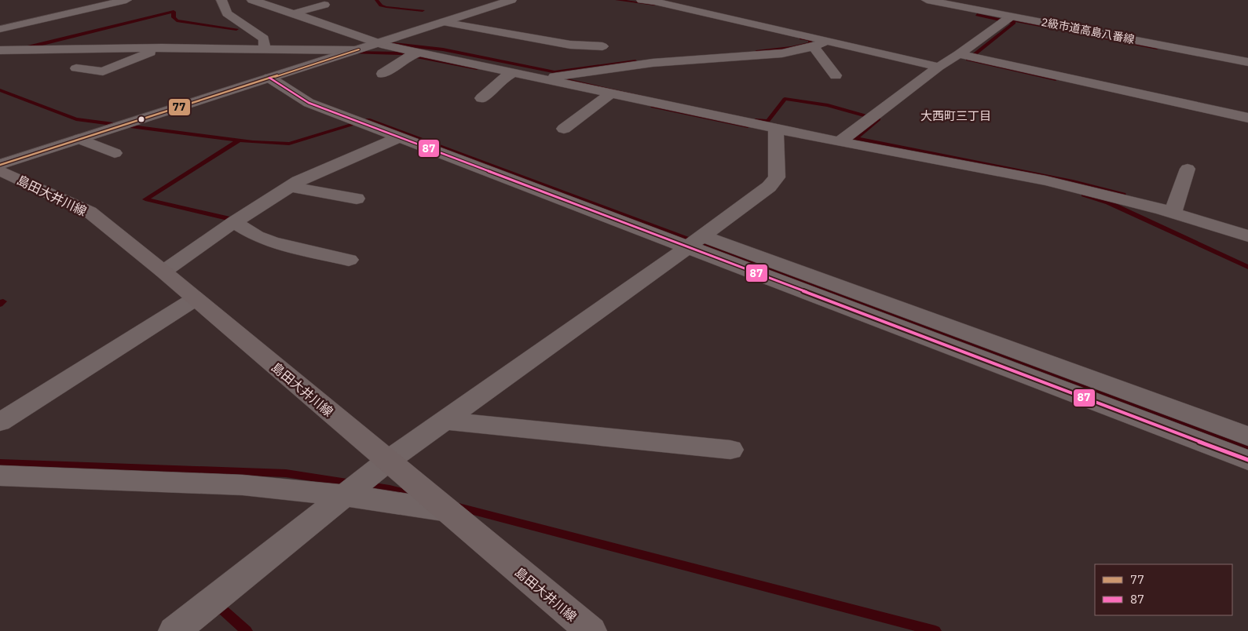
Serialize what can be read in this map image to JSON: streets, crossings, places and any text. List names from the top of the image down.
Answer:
{
  "streets": {
    "main road": ["島田大井川線"],
    "street": ["2級市道高島八番線"]
  },
  "districts": ["大西町三丁目"],
  "lines": ["transit line 77", "transit line 87"],
  "legend": ["77", "87"]
}
